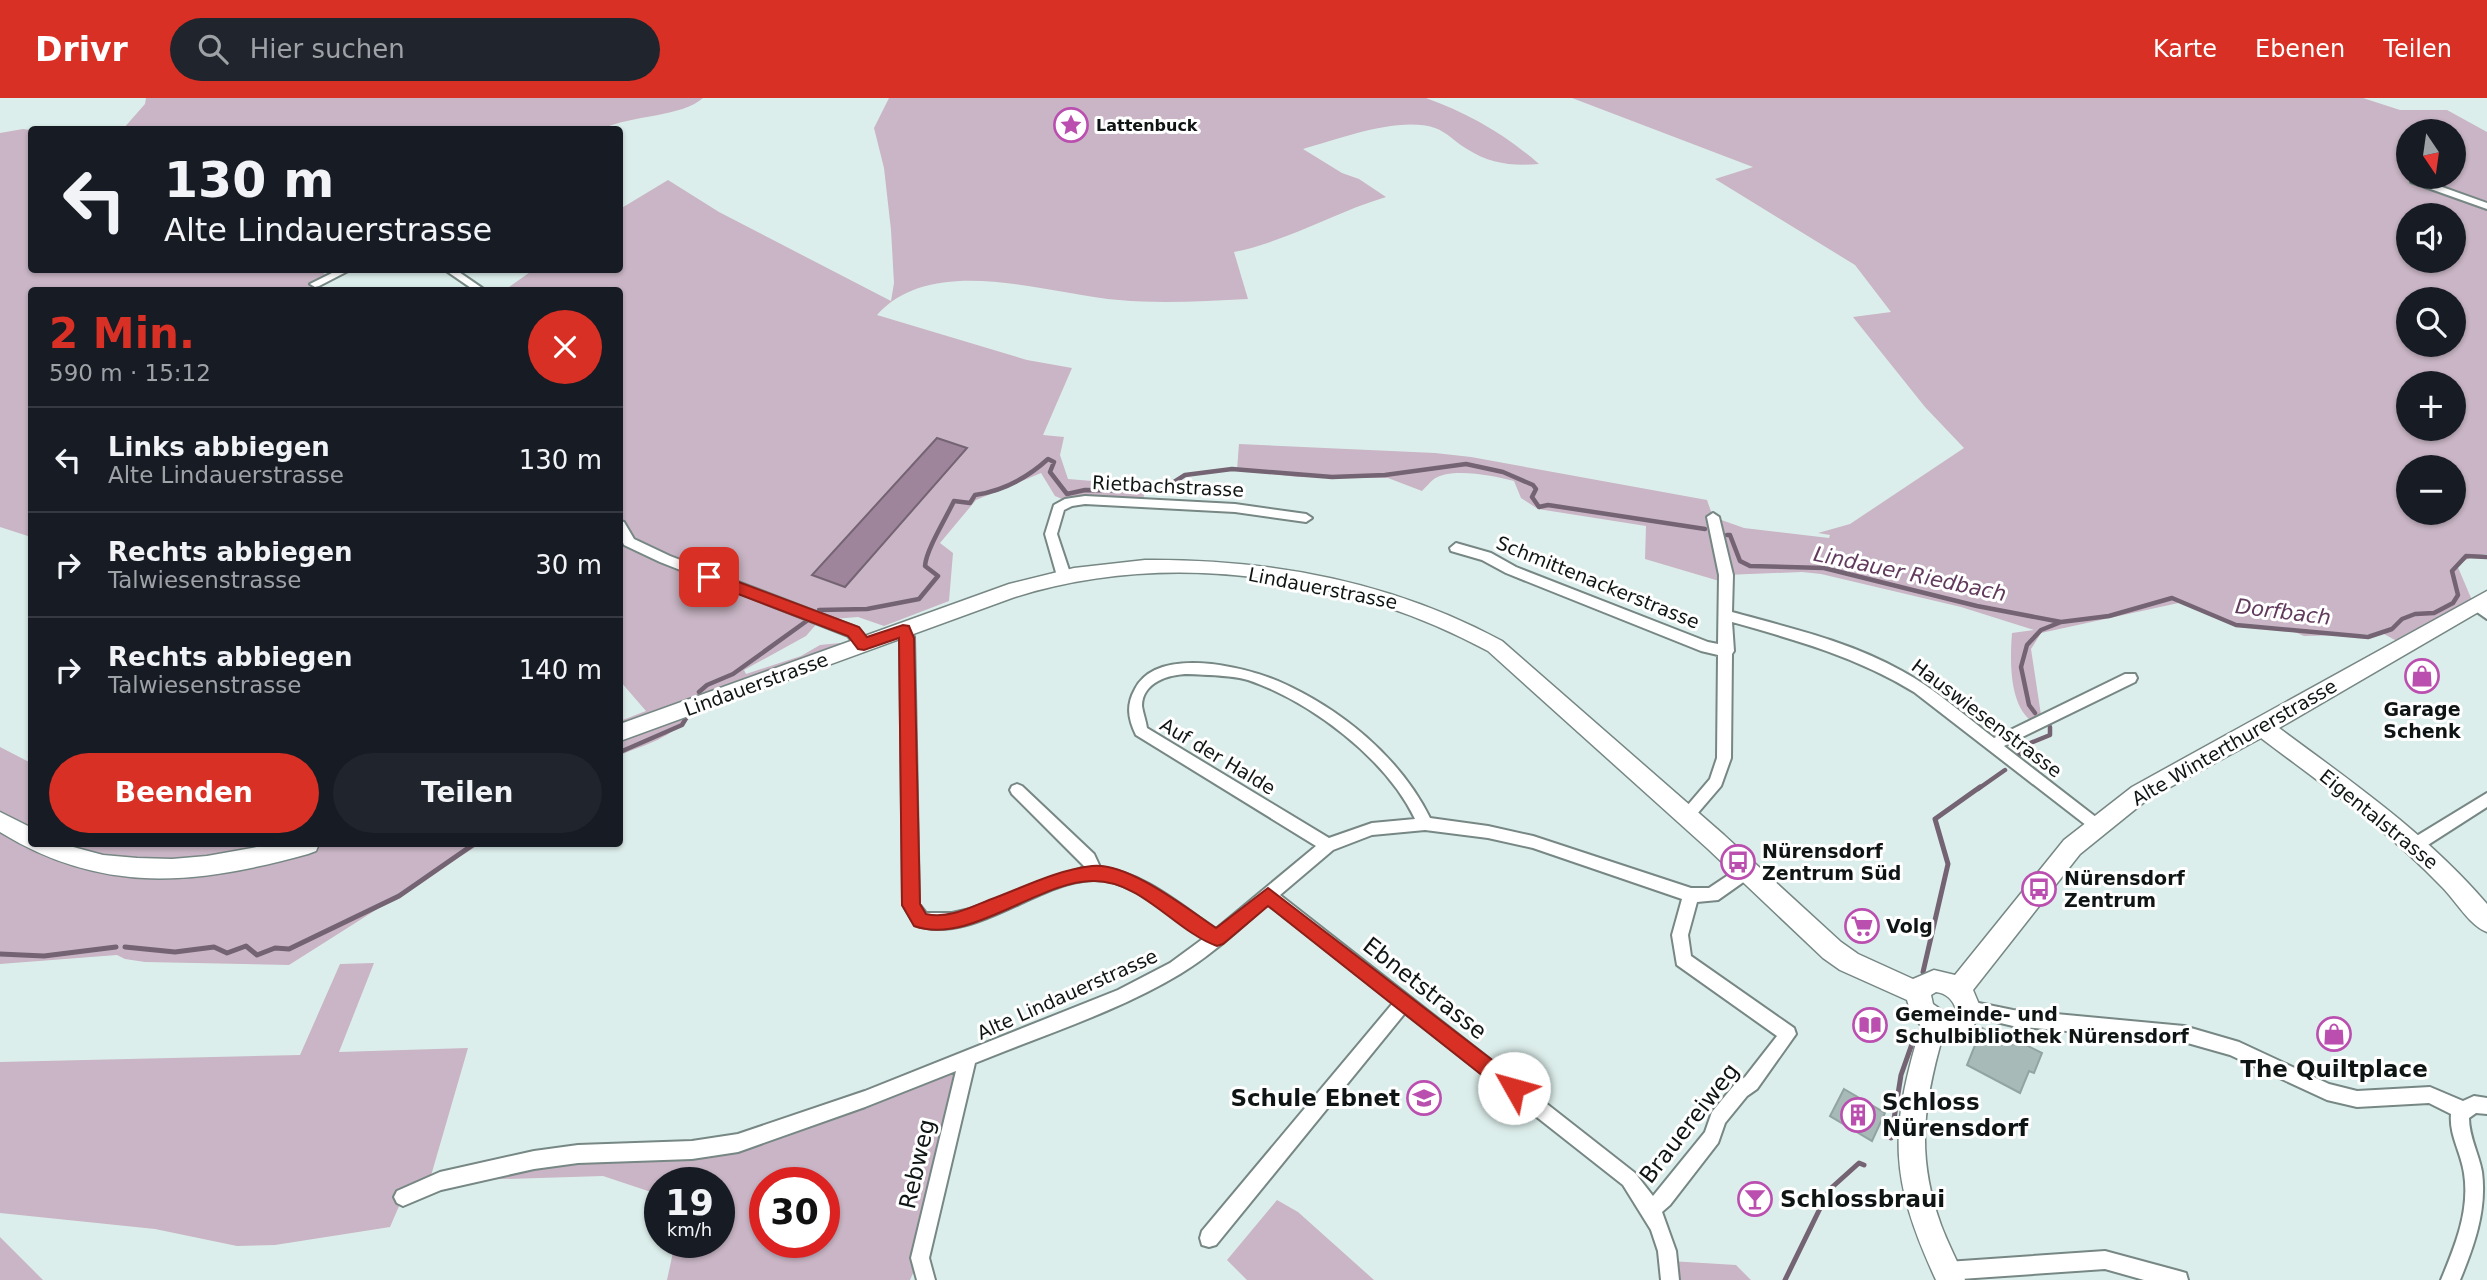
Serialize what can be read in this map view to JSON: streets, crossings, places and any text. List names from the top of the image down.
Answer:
{
  "streets": {
    "street": [
      "Rietbachstrasse",
      "Schmittenackerstrasse",
      "Lindauerstrasse",
      "Hauswiesenstrasse",
      "Alte Winterthurerstrasse",
      "Auf der Halde",
      "Eigentalstrasse",
      "Ebnetstrasse",
      "Alte Lindauerstrasse",
      "Brauereiweg",
      "Rebweg"
    ]
  },
  "crossings": [
    ["Rietbachstrasse", "Lindauerstrasse"],
    ["Lindauerstrasse", "Alte Winterthurerstrasse"],
    ["Hauswiesenstrasse", "Alte Winterthurerstrasse"],
    ["Alte Winterthurerstrasse", "Eigentalstrasse"],
    ["Auf der Halde", "Alte Lindauerstrasse"],
    ["Ebnetstrasse", "Alte Lindauerstrasse"],
    ["Ebnetstrasse", "Brauereiweg"],
    ["Alte Lindauerstrasse", "Brauereiweg"],
    ["Alte Lindauerstrasse", "Rebweg"]
  ],
  "water": ["Lindauer Riedbach", "Dorfbach"],
  "places": {
    "place": ["Lattenbuck"],
    "shop": ["Garage Schenk", "The Quiltplace"],
    "bus stop": ["Nürensdorf Zentrum Süd", "Nürensdorf Zentrum"],
    "supermarket": ["Volg"],
    "library": ["Gemeinde- und Schulbibliothek Nürensdorf"],
    "school or university": ["Schule Ebnet"],
    "building": ["Schloss Nürensdorf"],
    "bar": ["Schlossbraui"]
  },
  "north": "bottom",
  "page": {
    "header": "Drivr",
    "search": "Hier suchen",
    "nav": ["Karte", "Ebenen", "Teilen"],
    "map_buttons": ["+", "−"],
    "turn": ["130 m", "Alte Lindauerstrasse"],
    "heading": ["2 Min.", "590 m · 15:12"],
    "list": [
      {
        "name": "Links abbiegen",
        "note": "Alte Lindauerstrasse",
        "value": "130 m"
      },
      {
        "name": "Rechts abbiegen",
        "note": "Talwiesenstrasse",
        "value": "30 m"
      },
      {
        "name": "Rechts abbiegen",
        "note": "Talwiesenstrasse",
        "value": "140 m"
      }
    ],
    "buttons": ["Beenden", "Teilen"],
    "speed": "19 km/h",
    "limit": "30"
  }
}
